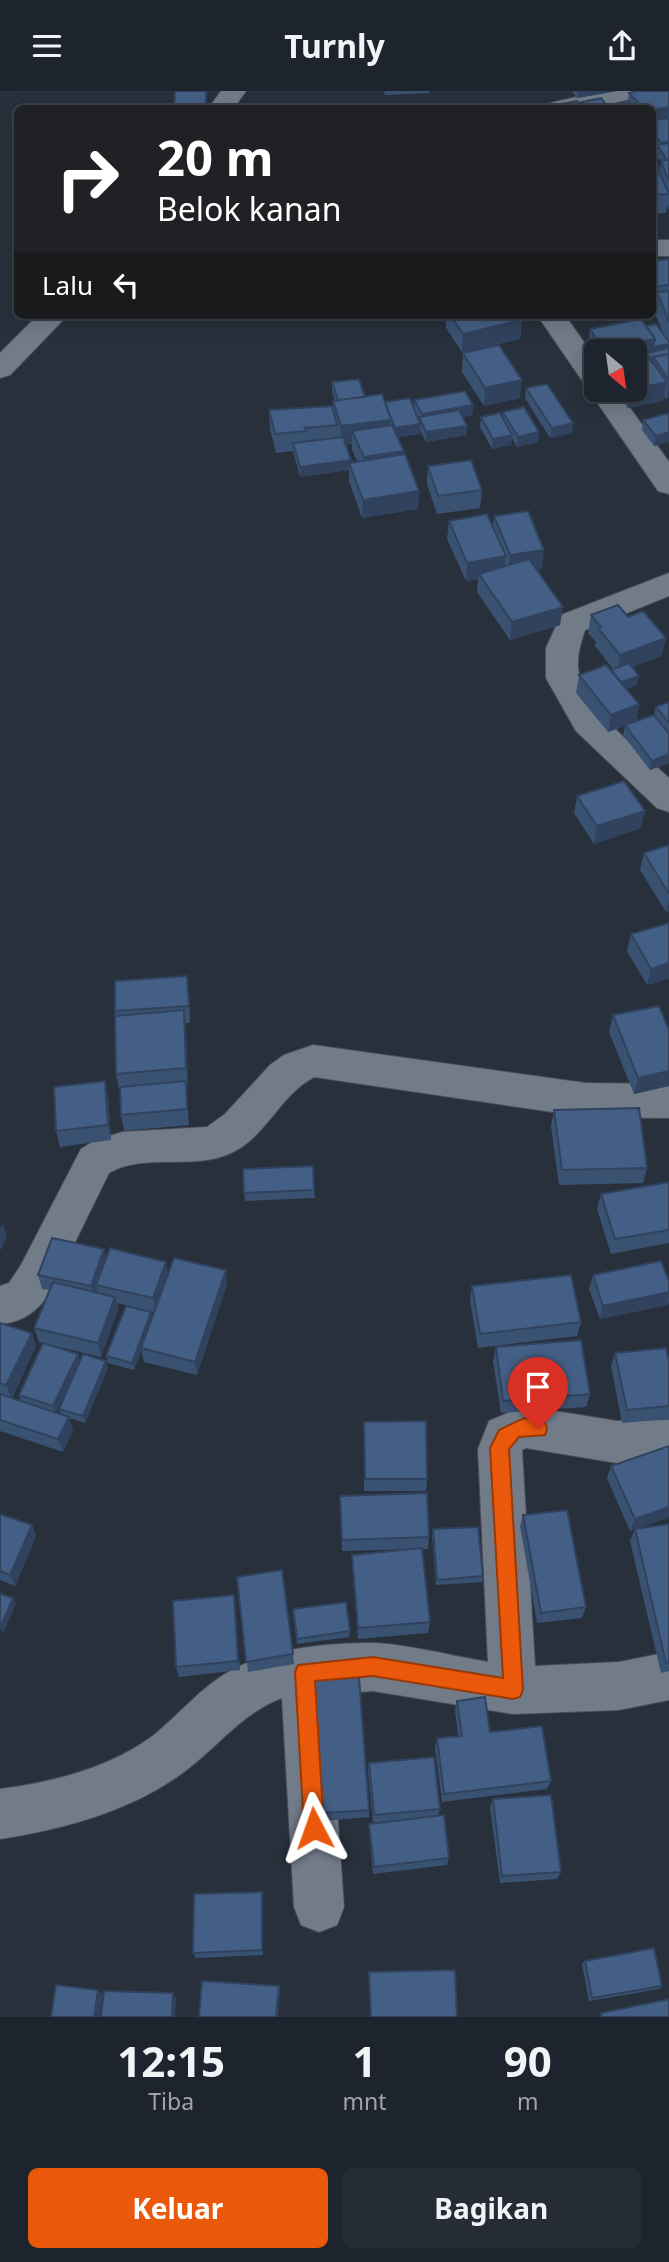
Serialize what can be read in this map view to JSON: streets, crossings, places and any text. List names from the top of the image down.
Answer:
{
  "north": "bottom right",
  "page": {
    "header": "Turnly",
    "turn": ["20 m", "Belok kanan"],
    "then": "Lalu",
    "eta": [
      "12:15",
      "Tiba",
      "1",
      "mnt",
      "90",
      "m"
    ],
    "buttons": ["Keluar", "Bagikan"]
  }
}
